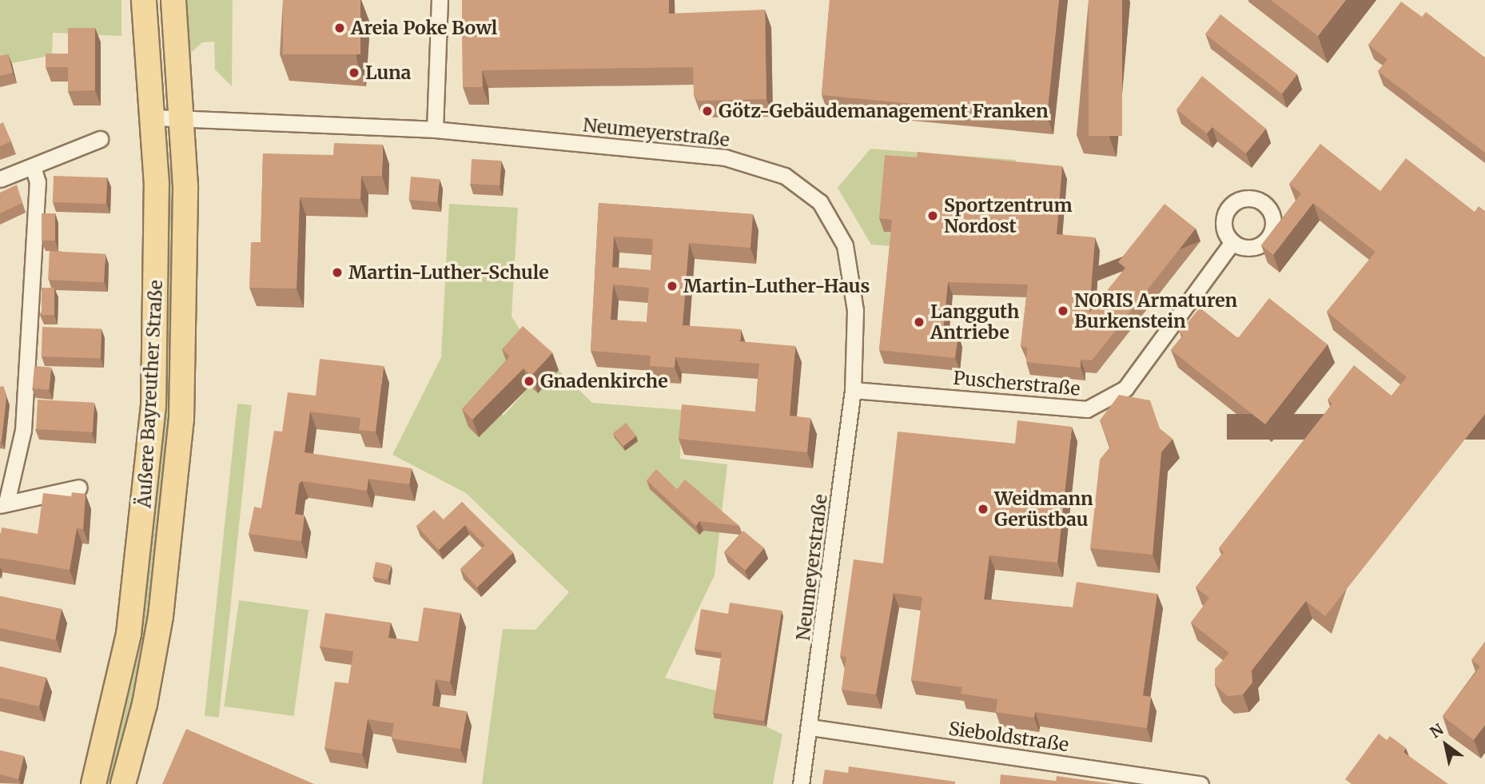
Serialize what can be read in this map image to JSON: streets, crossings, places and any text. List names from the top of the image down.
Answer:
{
  "streets": {
    "main road": ["Äußere Bayreuther Straße"],
    "street": ["Neumeyerstraße", "Puscherstraße", "Sieboldstraße"]
  },
  "crossings": [
    ["Neumeyerstraße", "Puscherstraße"],
    ["Neumeyerstraße", "Äußere Bayreuther Straße"],
    ["Neumeyerstraße", "Sieboldstraße"]
  ],
  "places": [
    "Areia Poke Bowl",
    "Luna",
    "Götz-Gebäudemanagement Franken",
    "Sportzentrum Nordost",
    "Martin-Luther-Schule",
    "Martin-Luther-Haus",
    "NORIS Armaturen Burkenstein",
    "Langguth Antriebe",
    "Gnadenkirche",
    "Weidmann Gerüstbau"
  ],
  "north": "top left"
}
